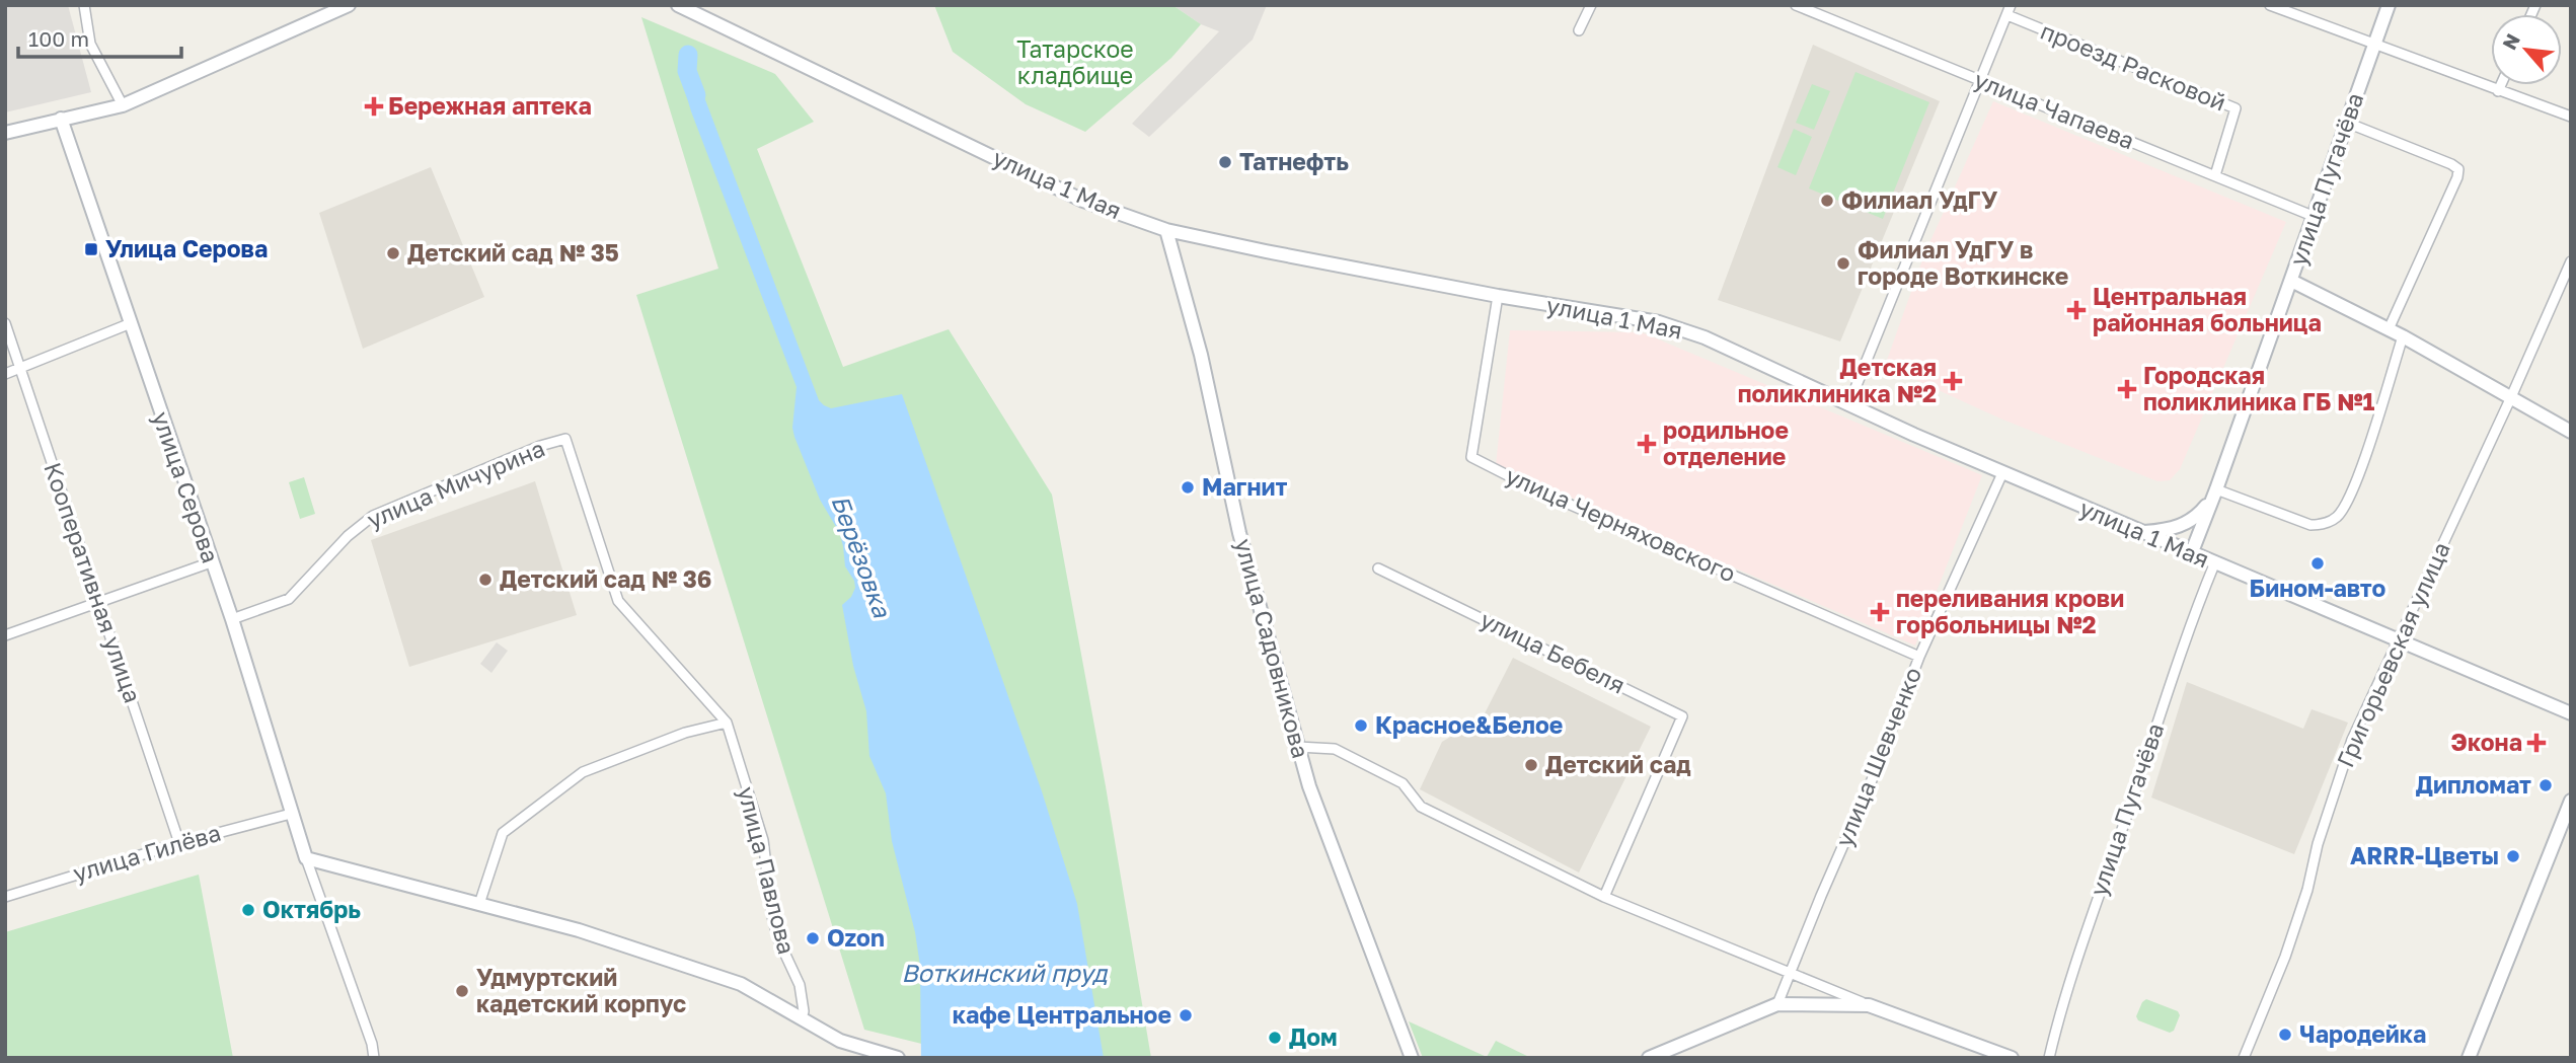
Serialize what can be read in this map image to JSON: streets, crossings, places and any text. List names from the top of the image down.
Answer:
{
  "streets": {
    "main road": [
      "улица Пугачёва",
      "улица 1 Мая",
      "улица Серова",
      "улица Садовникова"
    ],
    "street": [
      "проезд Расковой",
      "улица Чапаева",
      "улица Мичурина",
      "улица Черняховского",
      "Кооперативная улица",
      "улица Бебеля",
      "Григорьевская улица",
      "улица Шевченко",
      "улица Гилёва",
      "улица Павлова"
    ]
  },
  "crossings": [
    ["проезд Расковой", "улица Чапаева"],
    ["улица Чапаева", "улица Пугачёва"],
    ["улица Пугачёва", "улица 1 Мая"],
    ["улица 1 Мая", "улица Черняховского"],
    ["улица 1 Мая", "улица Садовникова"],
    ["улица 1 Мая", "Григорьевская улица"],
    ["улица 1 Мая", "улица Шевченко"],
    ["улица Мичурина", "улица Серова"],
    ["улица Мичурина", "улица Павлова"],
    ["улица Серова", "улица Гилёва"],
    ["улица Черняховского", "улица Шевченко"],
    ["Кооперативная улица", "улица Гилёва"]
  ],
  "water": ["Берёзовка", "Воткинский пруд"],
  "parks": ["Татарское кладбище"],
  "places": {
    "health": [
      "Бережная аптека",
      "Центральная районная больница",
      "Детская поликлиника №2",
      "Городская поликлиника ГБ №1",
      "родильное отделение",
      "переливания крови горбольницы №2",
      "Экона"
    ],
    "other": [
      "Татнефть",
      "Филиал УдГУ",
      "Детский сад № 35",
      "Филиал УдГУ в городе Воткинске",
      "Магнит",
      "Бином-авто",
      "Детский сад № 36",
      "Красное&Белое",
      "Детский сад",
      "Дипломат",
      "ARRR-Цветы",
      "Октябрь",
      "Ozon",
      "Удмуртский кадетский корпус",
      "кафе Центральное",
      "Чародейка",
      "Дом"
    ],
    "transit": ["Улица Серова"]
  },
  "scale_bar": "100 m",
  "north": "top left"
}
